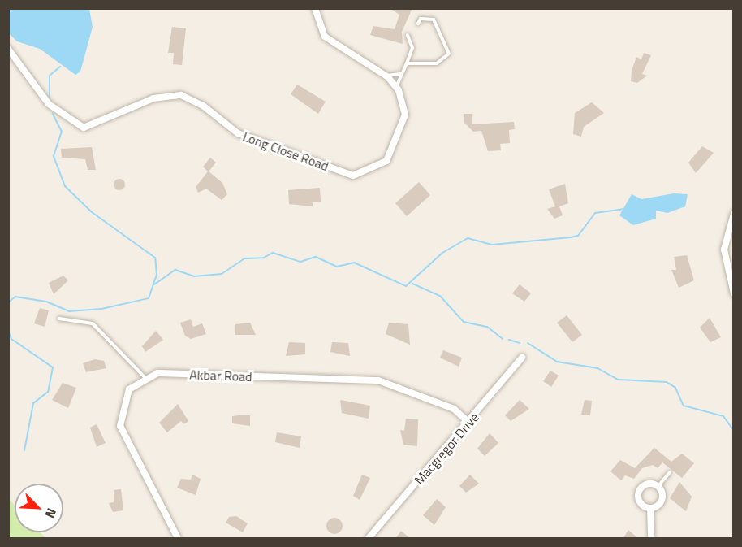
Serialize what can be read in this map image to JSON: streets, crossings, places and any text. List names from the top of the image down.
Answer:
{
  "streets": {
    "street": ["Long Close Road", "Akbar Road", "Macgregor Drive"]
  },
  "crossings": [
    ["Akbar Road", "Macgregor Drive"]
  ],
  "north": "bottom right"
}
